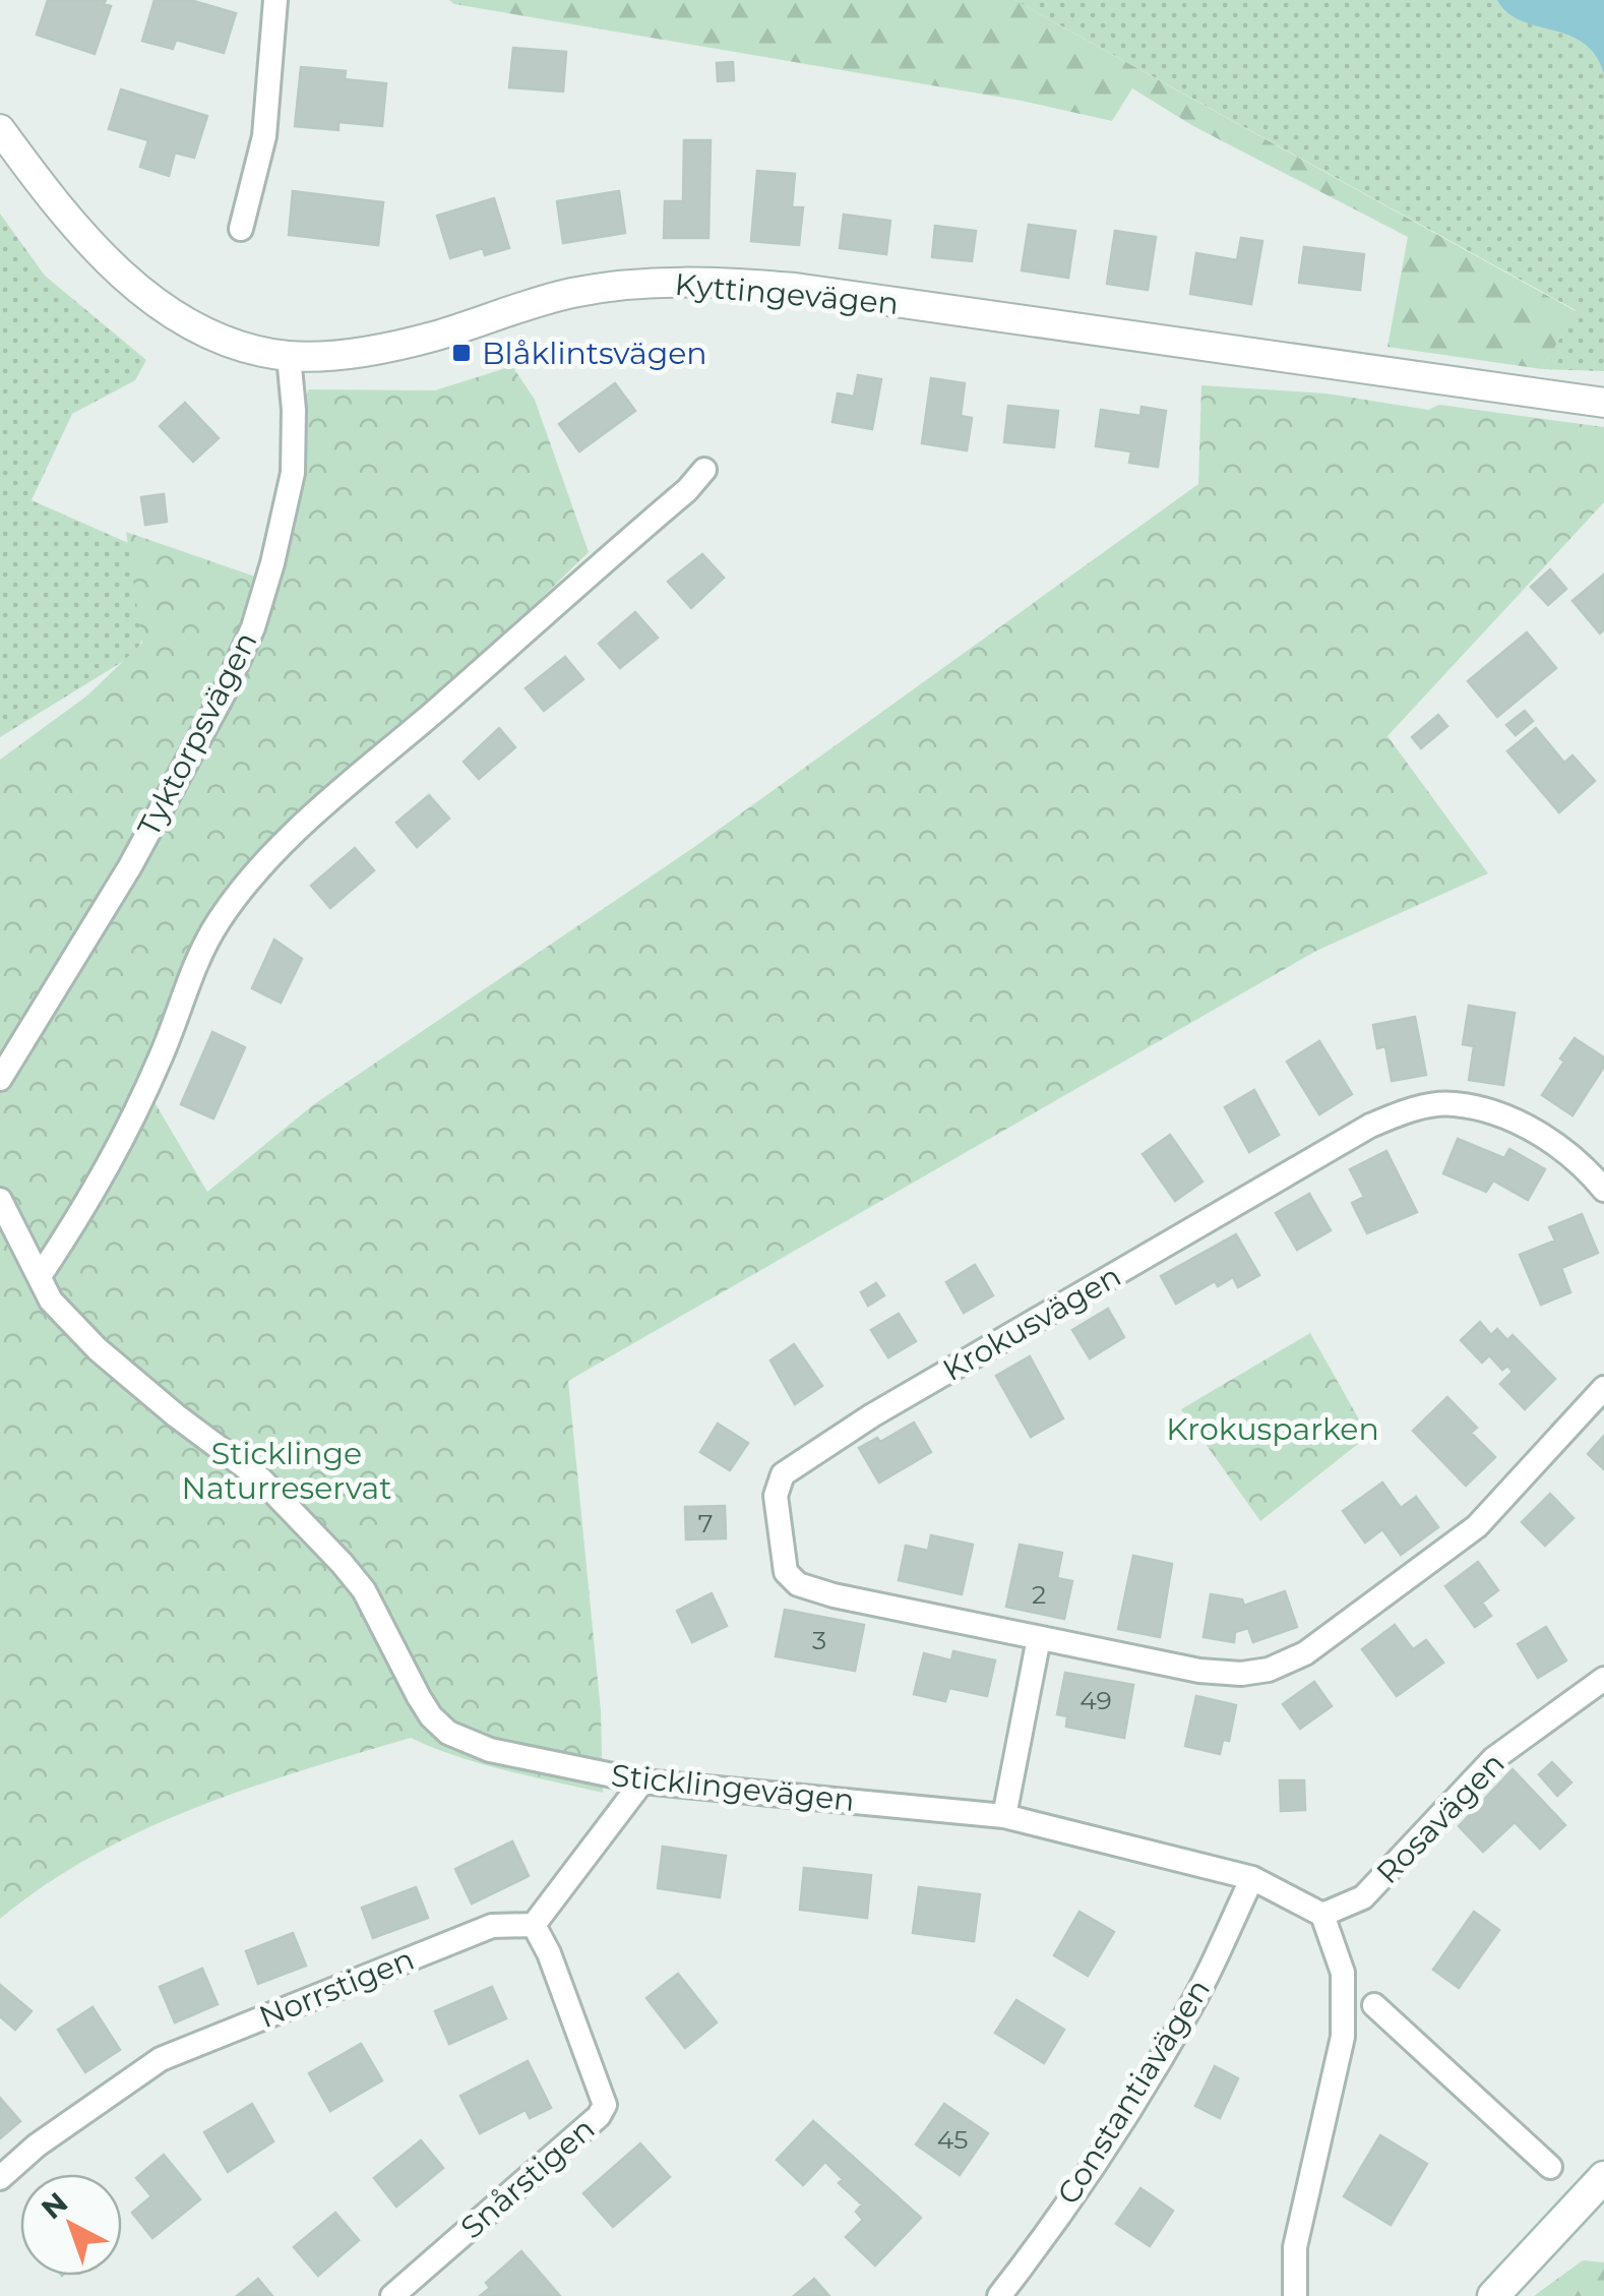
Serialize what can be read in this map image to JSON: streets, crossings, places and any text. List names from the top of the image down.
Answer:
{
  "streets": {
    "street": [
      "Kyttingevägen",
      "Tyktorpsvägen",
      "Krokusvägen",
      "Sticklingevägen",
      "Rosavägen",
      "Norrstigen",
      "Constantiavägen",
      "Snårstigen"
    ]
  },
  "crossings": [
    ["Kyttingevägen", "Tyktorpsvägen"],
    ["Sticklingevägen", "Rosavägen"],
    ["Sticklingevägen", "Constantiavägen"],
    ["Norrstigen", "Snårstigen"]
  ],
  "parks": ["Krokusparken", "Sticklinge Naturreservat"],
  "places": {
    "transit": ["Blåklintsvägen"]
  },
  "house_numbers": [
    "7",
    "2",
    "3",
    "49",
    "45"
  ],
  "north": "top left"
}
